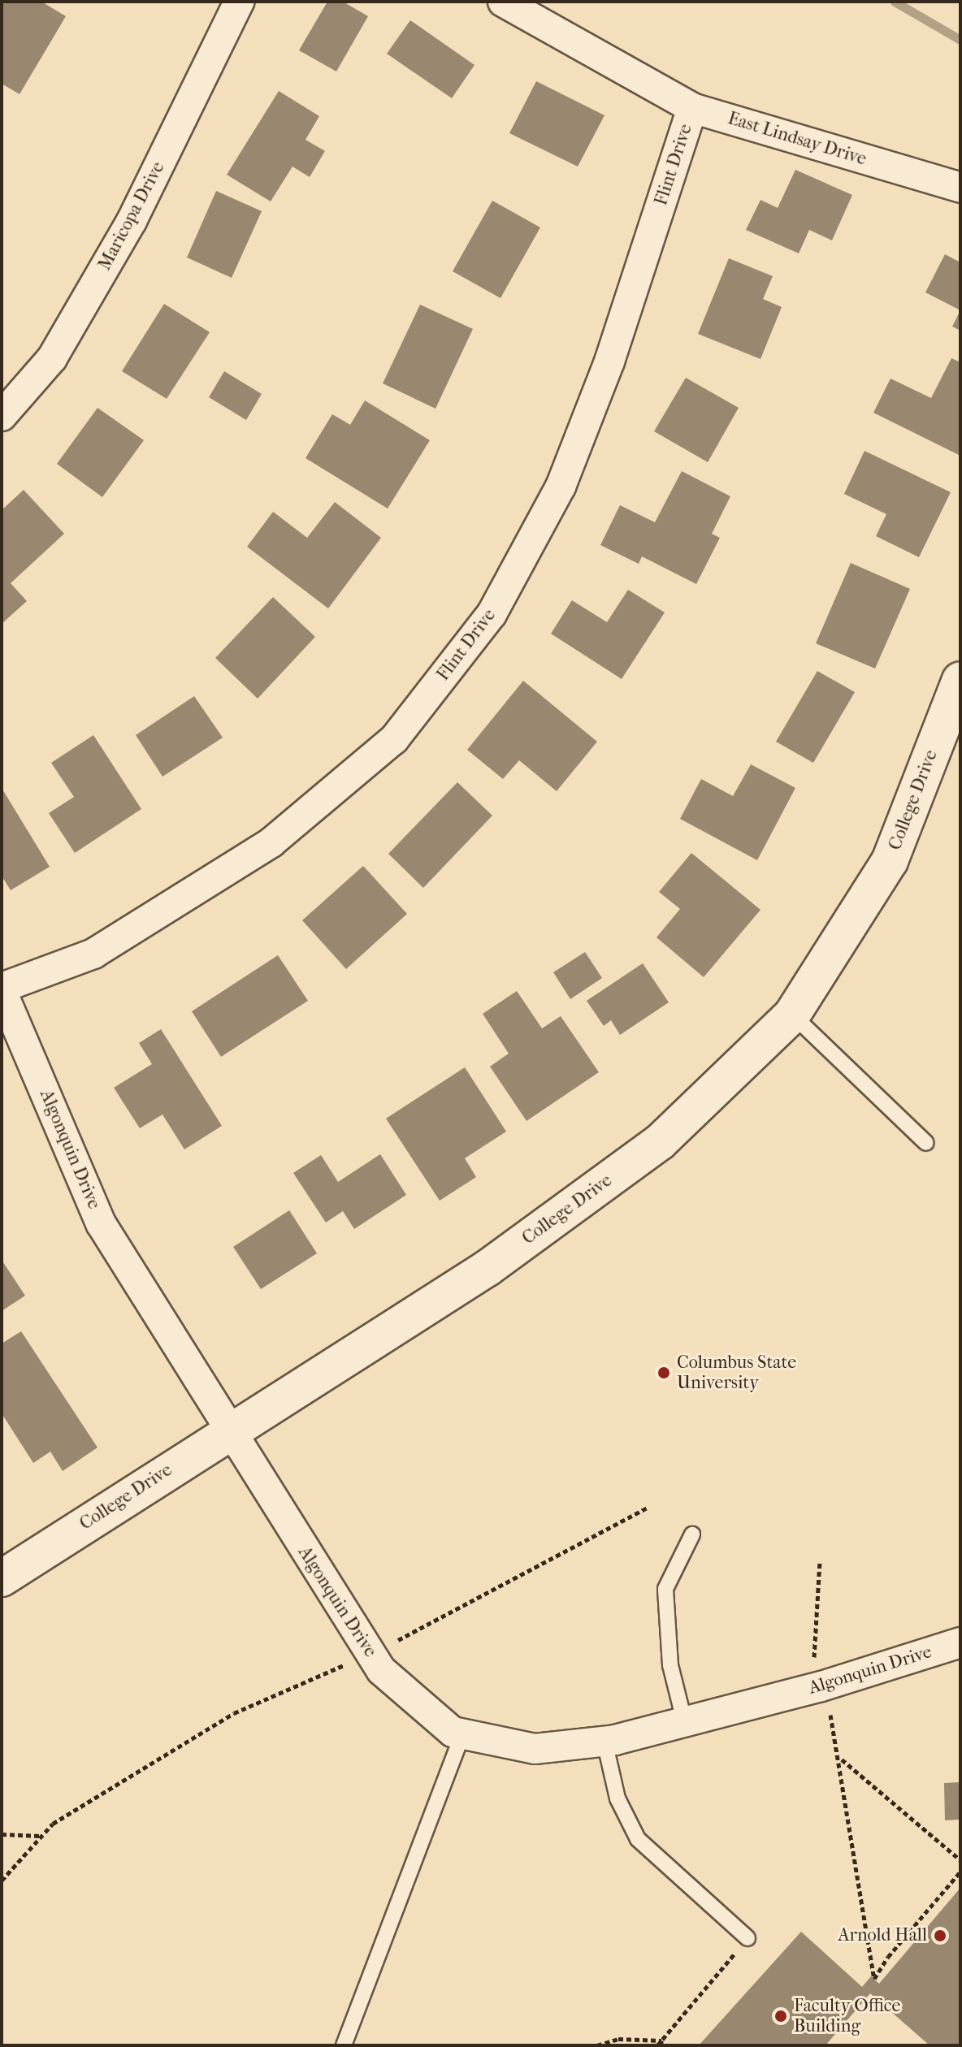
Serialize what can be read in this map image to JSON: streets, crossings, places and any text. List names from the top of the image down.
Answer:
{
  "streets": {
    "street": [
      "East Lindsay Drive",
      "Flint Drive",
      "Maricopa Drive",
      "College Drive",
      "Algonquin Drive"
    ]
  },
  "crossings": [
    ["East Lindsay Drive", "Flint Drive"],
    ["Flint Drive", "Algonquin Drive"],
    ["College Drive", "Algonquin Drive"]
  ],
  "places": ["Columbus State University", "Arnold Hall", "Faculty Office Building"]
}
